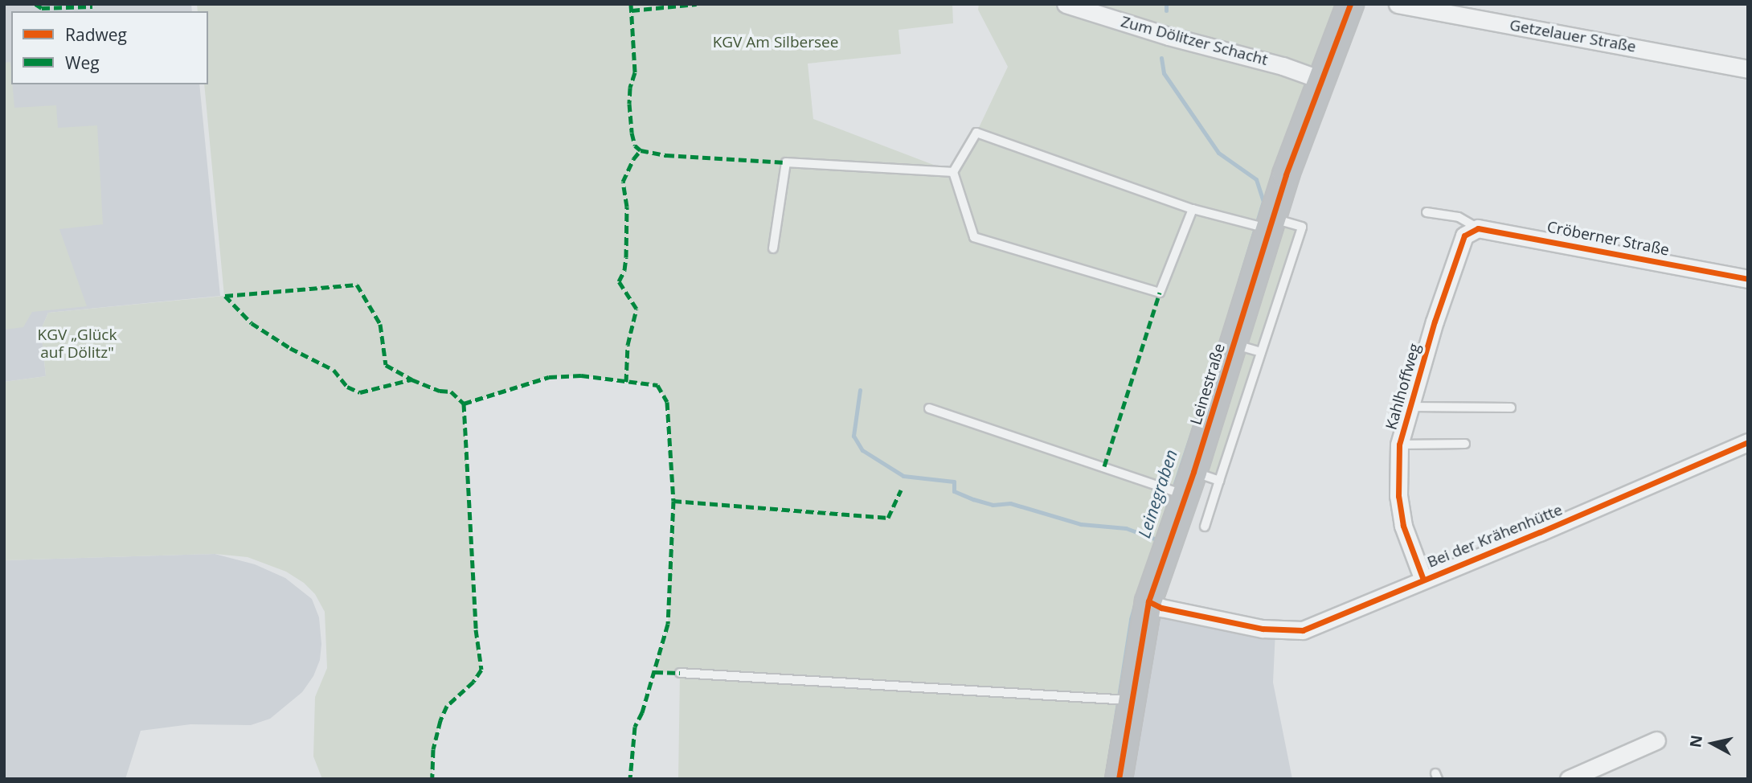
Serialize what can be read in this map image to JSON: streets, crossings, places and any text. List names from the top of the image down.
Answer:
{
  "streets": {
    "main road": ["Leinestraße"],
    "street": [
      "Getzelauer Straße",
      "Zum Dölitzer Schacht",
      "Cröberner Straße",
      "Kahlhoffweg",
      "Bei der Krähenhütte"
    ]
  },
  "crossings": [
    ["Zum Dölitzer Schacht", "Leinestraße"],
    ["Cröberner Straße", "Kahlhoffweg"],
    ["Leinestraße", "Bei der Krähenhütte"],
    ["Kahlhoffweg", "Bei der Krähenhütte"]
  ],
  "water": ["Leinegraben"],
  "parks": ["KGV Am Silbersee", "KGV „Glück auf Dölitz\""],
  "legend": ["Radweg", "Weg"],
  "north": "left"
}
